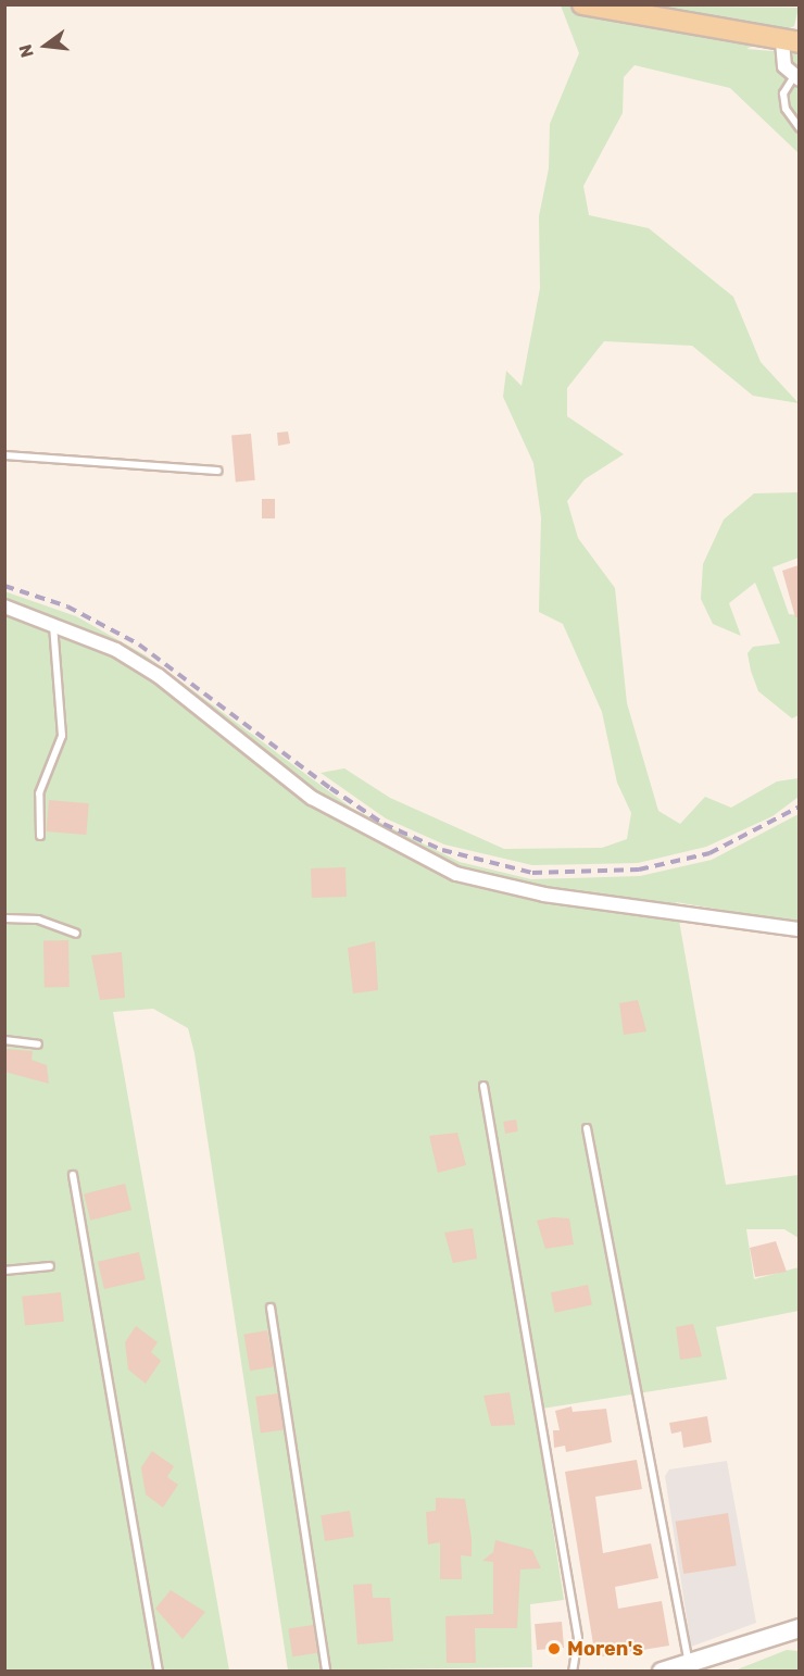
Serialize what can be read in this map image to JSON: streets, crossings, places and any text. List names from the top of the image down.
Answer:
{
  "places": ["Moren's"],
  "north": "left"
}
